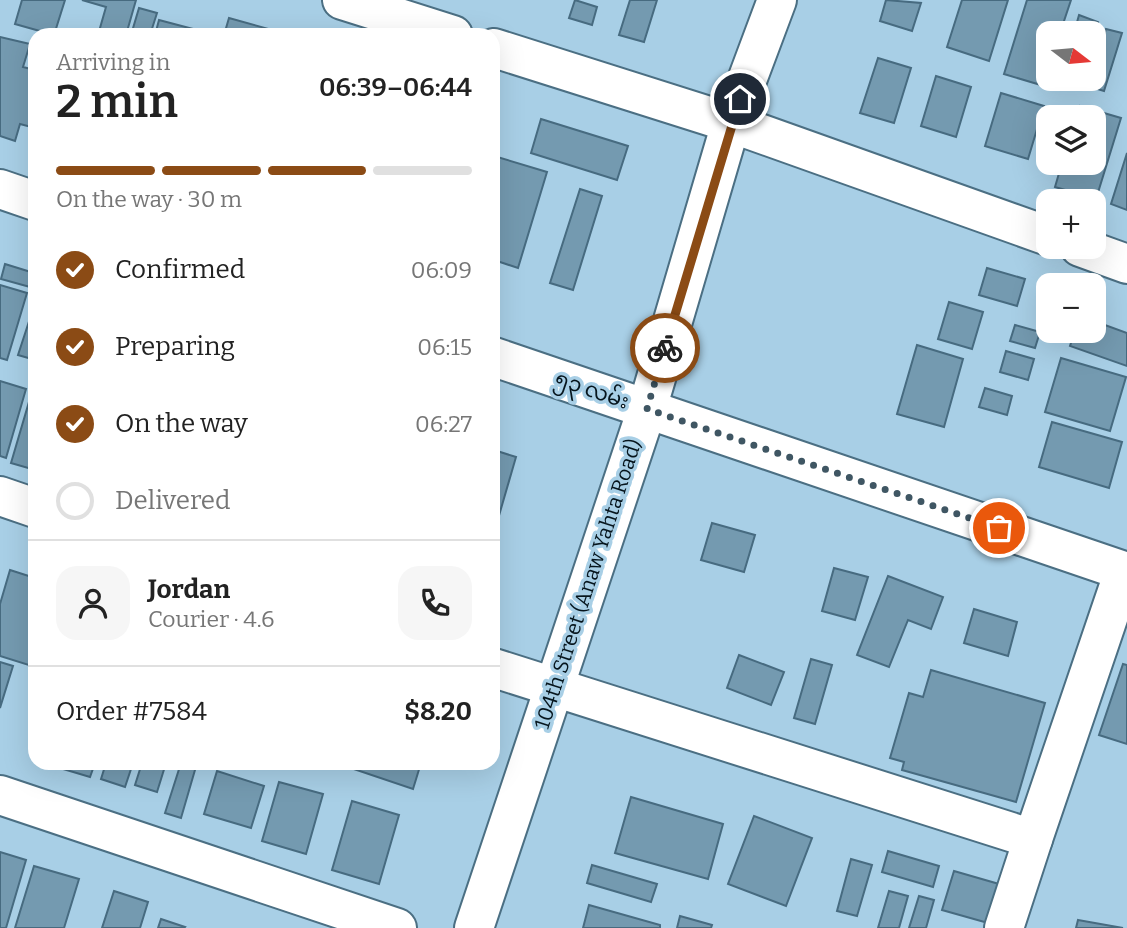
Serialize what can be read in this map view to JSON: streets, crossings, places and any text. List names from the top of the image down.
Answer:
{
  "streets": {
    "street": ["၅၃ လမ်း", "104th Street (Anaw Yahta Road)"]
  },
  "crossings": [
    ["၅၃ လမ်း", "104th Street (Anaw Yahta Road)"]
  ],
  "north": "right",
  "page": {
    "map_buttons": ["+", "−"],
    "heading": ["2 min", "Arriving in", "06:39–06:44"],
    "panel": [
      "Jordan",
      "Courier · 4.6",
      "Order #7584",
      "$8.20"
    ],
    "bar": "On the way · 30 m",
    "list": [
      ["Confirmed", "06:09"],
      ["Preparing", "06:15"],
      ["On the way", "06:27"],
      "Delivered"
    ]
  }
}
